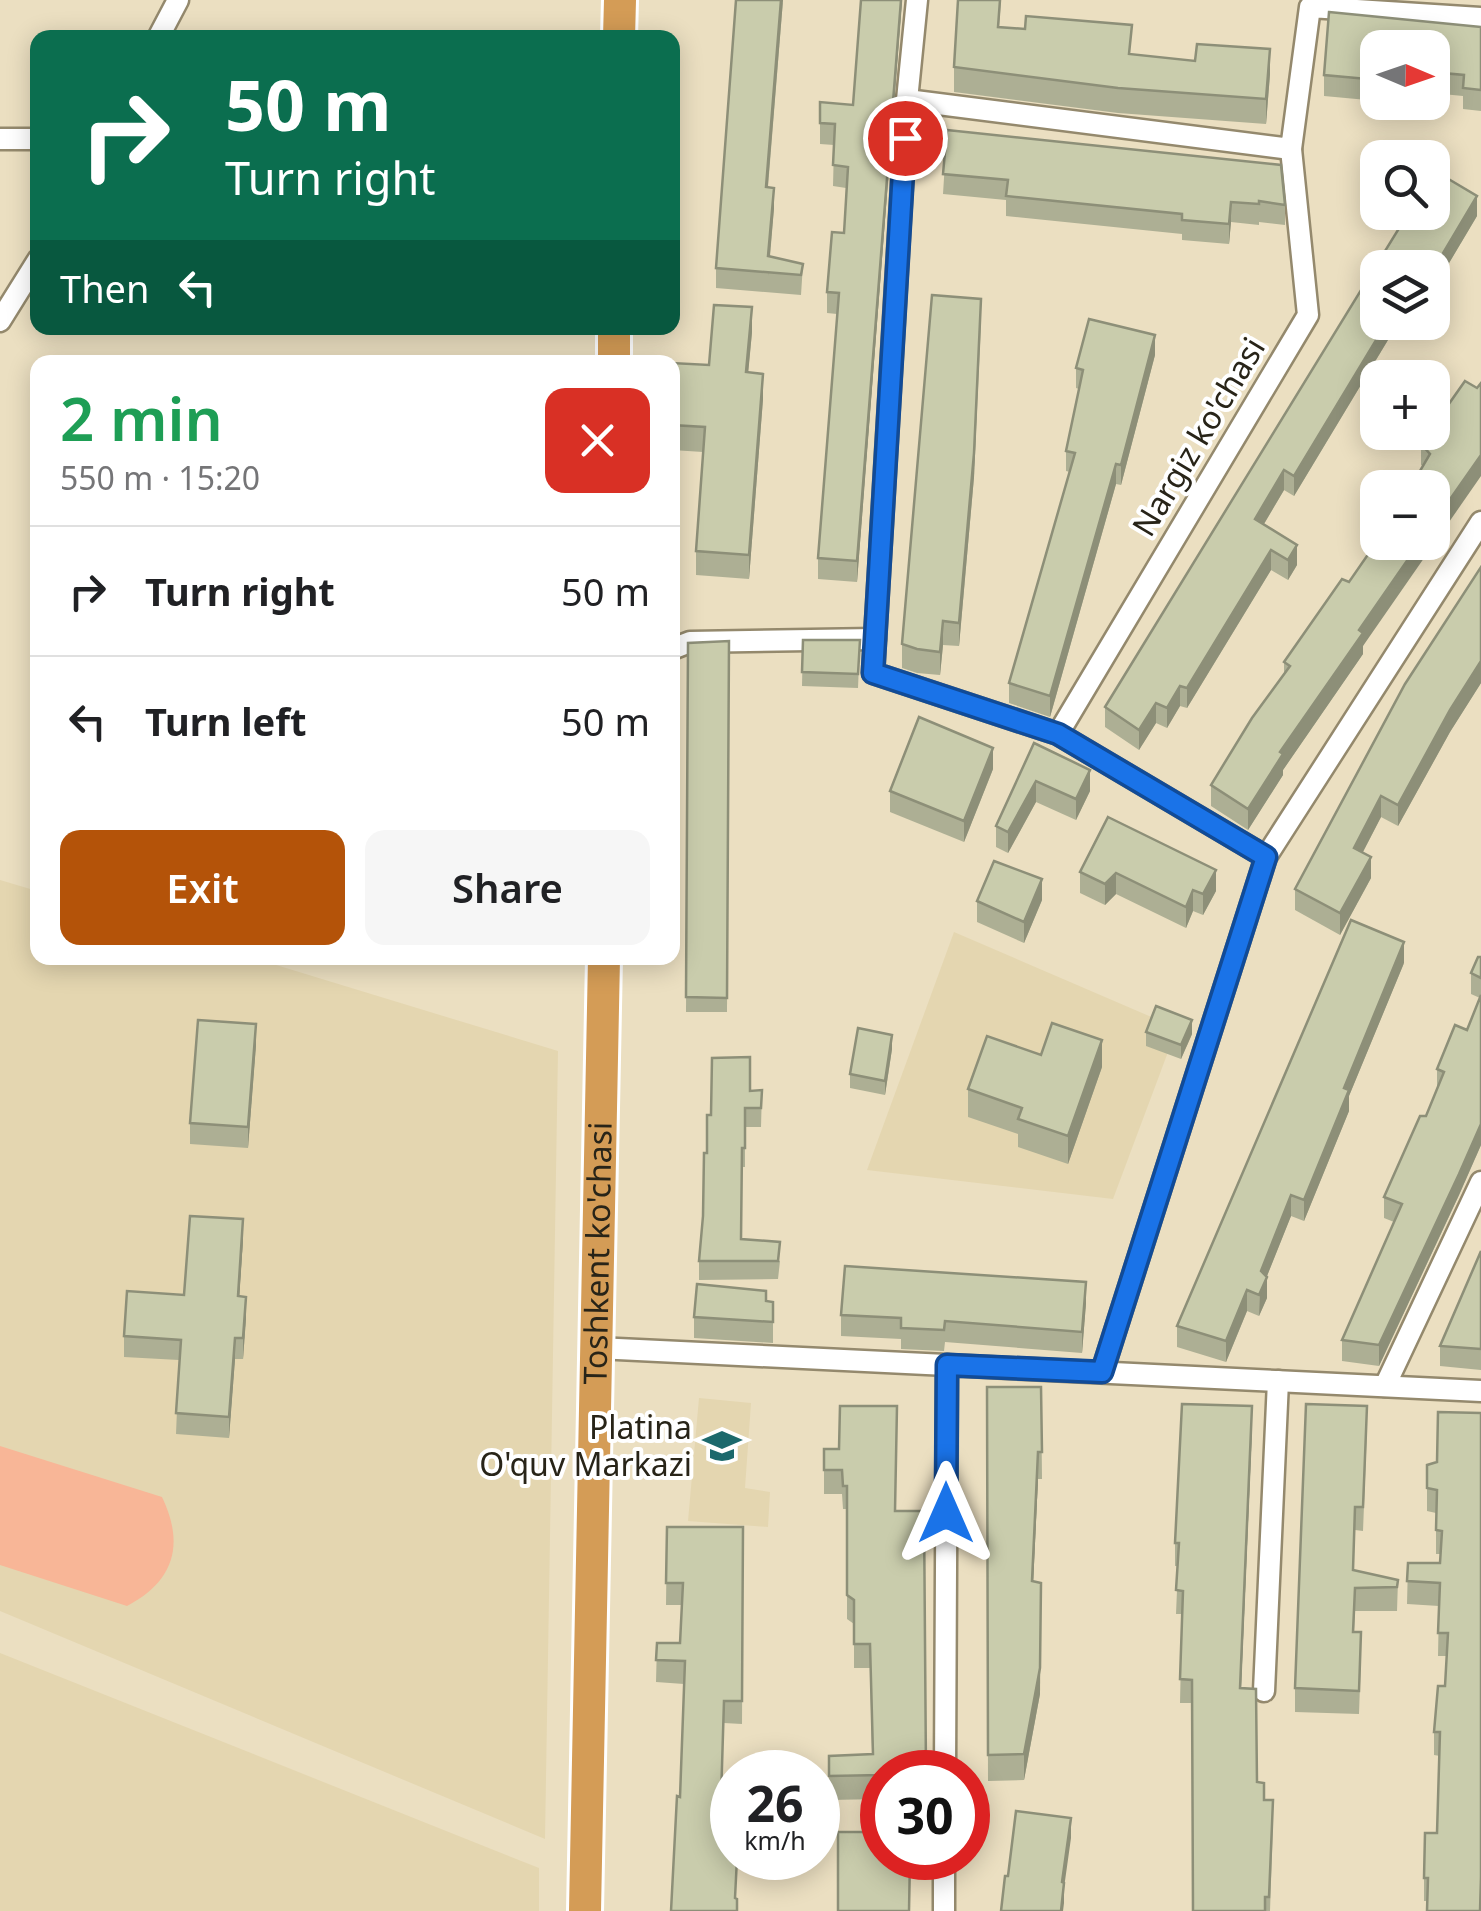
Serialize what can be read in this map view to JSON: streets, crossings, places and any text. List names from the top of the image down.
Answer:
{
  "streets": {
    "highway": ["Toshkent ko'chasi"],
    "street": ["Nargiz ko'chasi"]
  },
  "places": {
    "school or university": ["Platina O'quv Markazi"]
  },
  "north": "right",
  "page": {
    "map_buttons": ["+", "−"],
    "turn": ["50 m", "Turn right"],
    "then": "Then",
    "heading": ["2 min", "550 m · 15:20"],
    "list": [
      {
        "name": "Turn right",
        "value": "50 m"
      },
      {
        "name": "Turn left",
        "value": "50 m"
      }
    ],
    "buttons": ["Exit", "Share"],
    "speed": "26 km/h",
    "limit": "30"
  }
}
